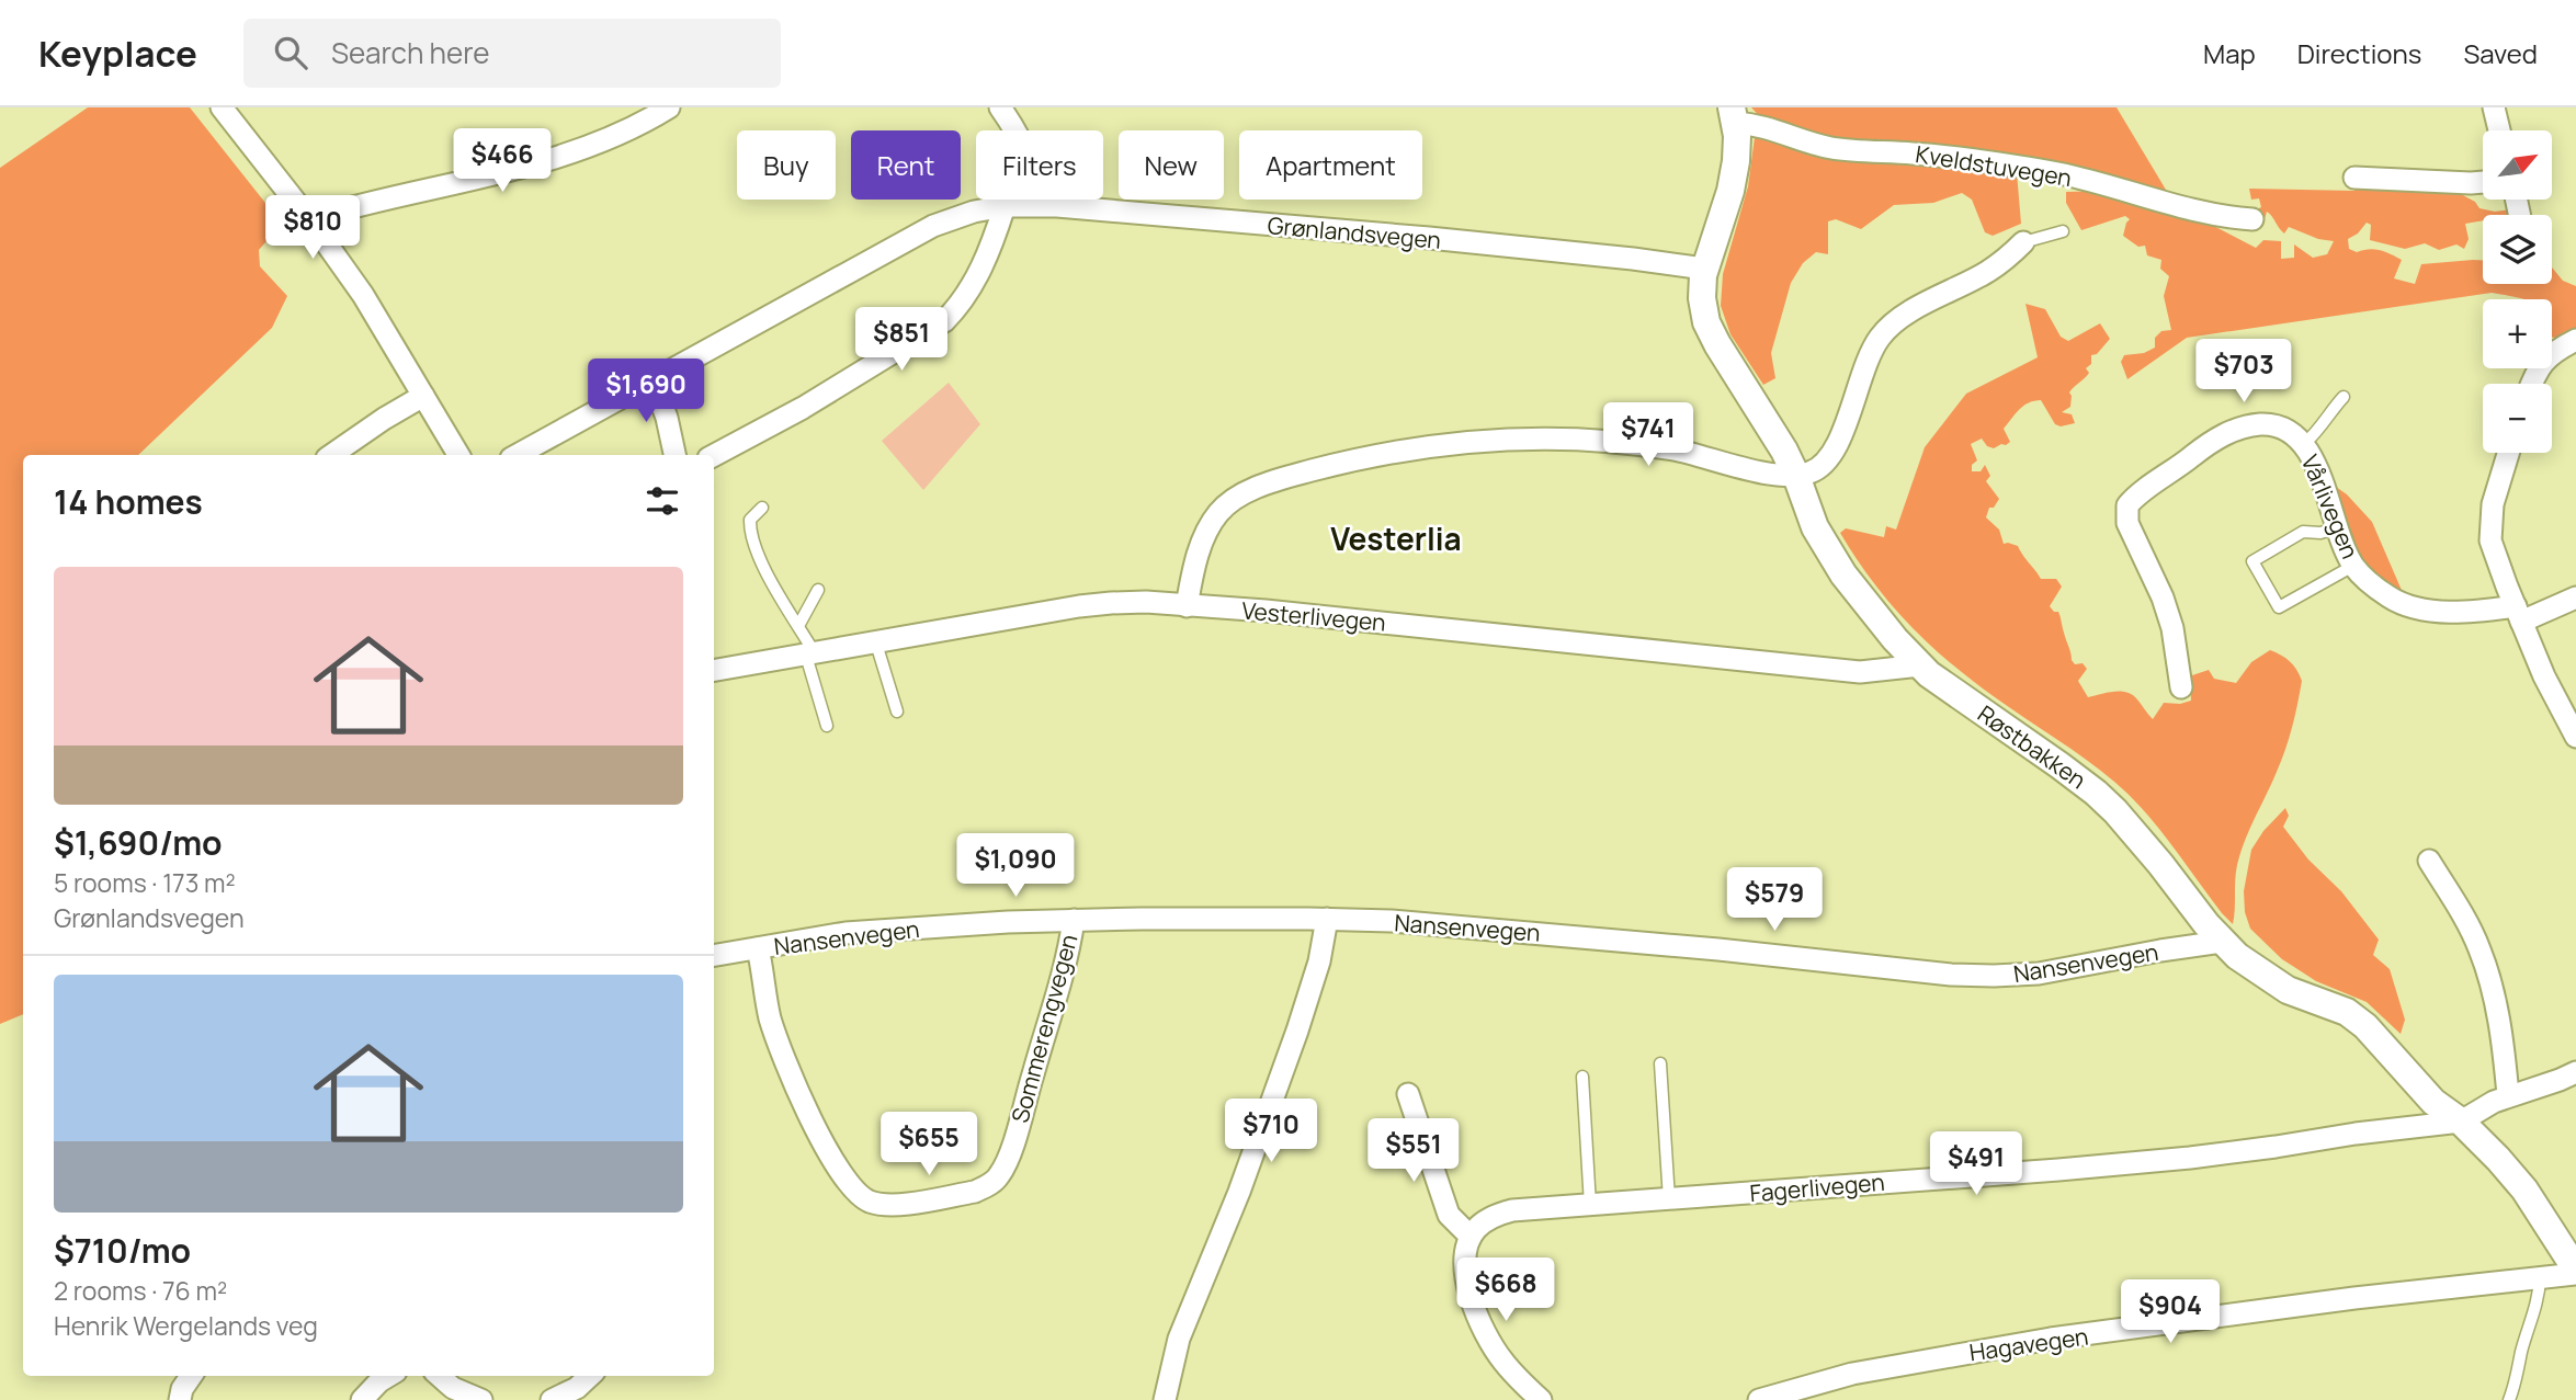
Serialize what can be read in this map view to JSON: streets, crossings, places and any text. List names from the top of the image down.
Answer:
{
  "streets": {
    "street": [
      "Kveldstuvegen",
      "Grønlandsvegen",
      "Vårlivegen",
      "Vesterlivegen",
      "Røstbakken",
      "Nansenvegen",
      "Sommerengvegen",
      "Fagerlivegen",
      "Hagavegen"
    ]
  },
  "crossings": [
    ["Kveldstuvegen", "Røstbakken"],
    ["Grønlandsvegen", "Røstbakken"],
    ["Vesterlivegen", "Røstbakken"],
    ["Røstbakken", "Nansenvegen"],
    ["Røstbakken", "Fagerlivegen"],
    ["Røstbakken", "Hagavegen"],
    ["Nansenvegen", "Sommerengvegen"]
  ],
  "districts": ["Vesterlia"],
  "north": "top right",
  "page": {
    "header": "Keyplace",
    "search": "Search here",
    "nav": ["Map", "Directions", "Saved"],
    "price": [
      "$466",
      "$810",
      "$851",
      "$703",
      "$1,690",
      "$741",
      "$1,090",
      "$579",
      "$710",
      "$655",
      "$551",
      "$491",
      "$668",
      "$904"
    ],
    "map_buttons": ["+", "−"],
    "chip": [
      "Buy",
      "Rent",
      "Filters",
      "New",
      "Apartment"
    ],
    "heading": "14 homes",
    "list": [
      {
        "name": "$1,690/mo",
        "note": "5 rooms · 173 m² · Grønlandsvegen"
      },
      {
        "name": "$710/mo",
        "note": "2 rooms · 76 m² · Henrik Wergelands veg"
      }
    ]
  }
}
